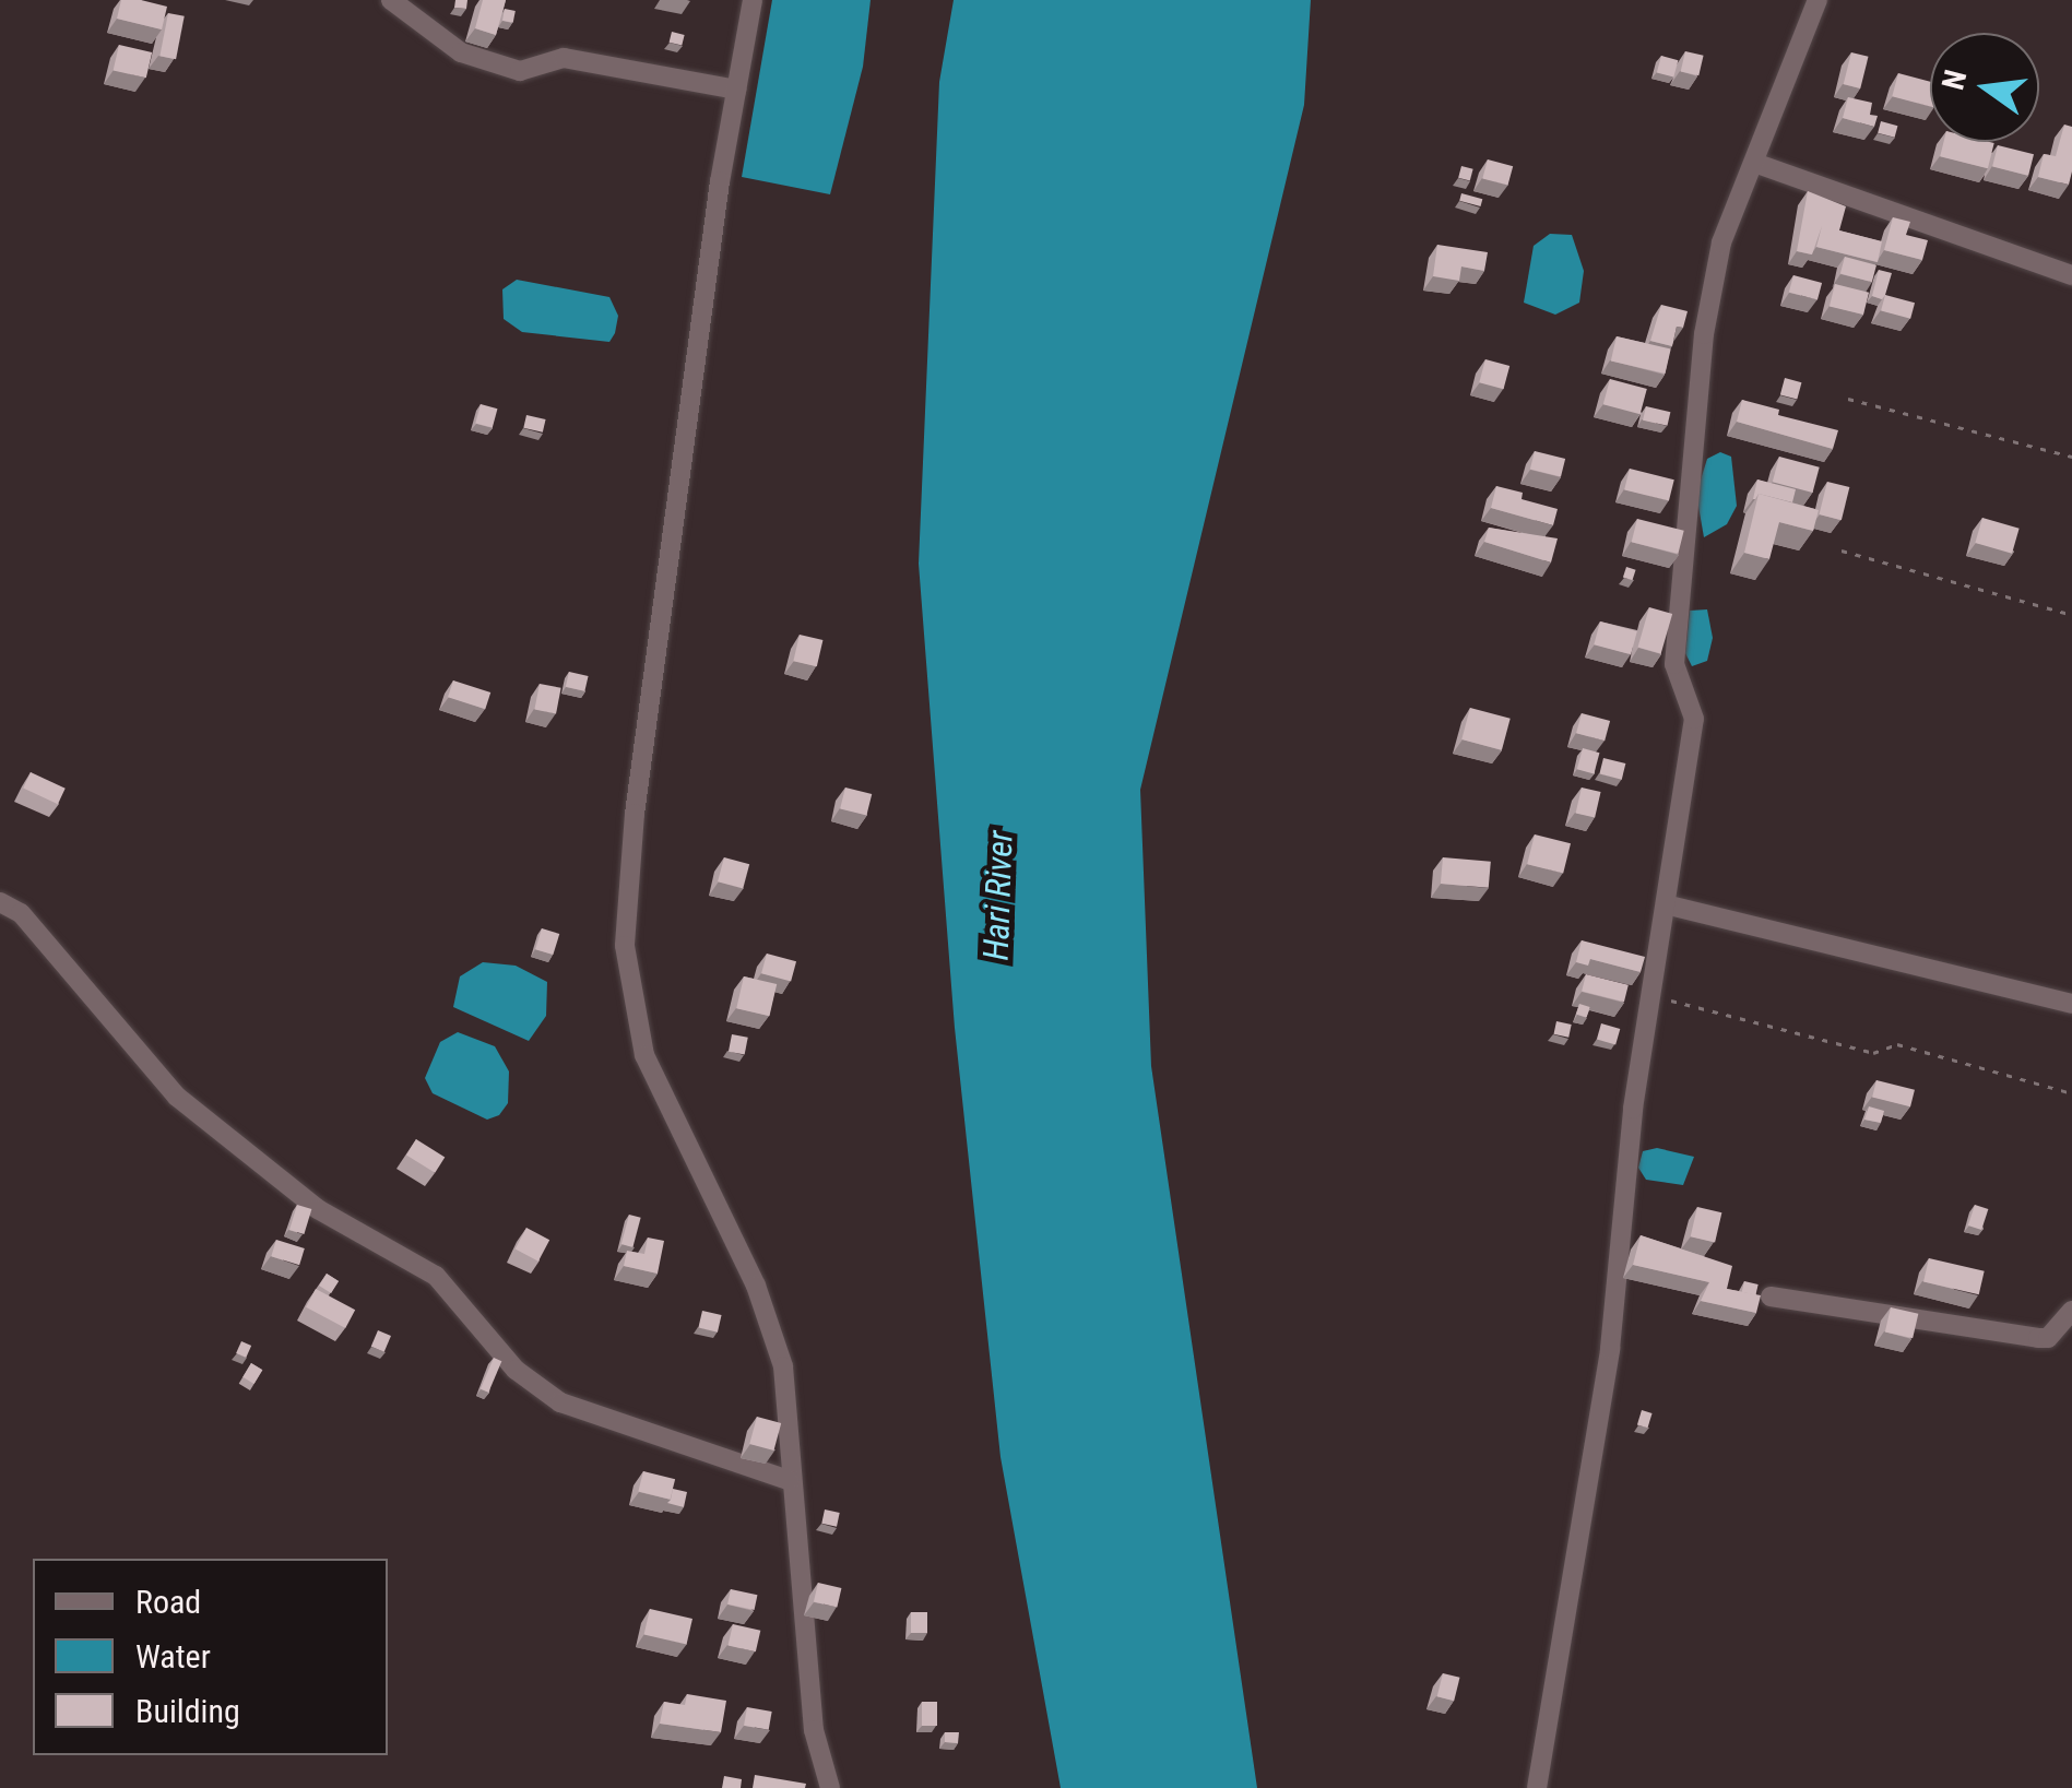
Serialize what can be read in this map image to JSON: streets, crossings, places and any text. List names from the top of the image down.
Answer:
{
  "water": ["Hari River"],
  "legend": ["Road", "Water", "Building"],
  "north": "left"
}
